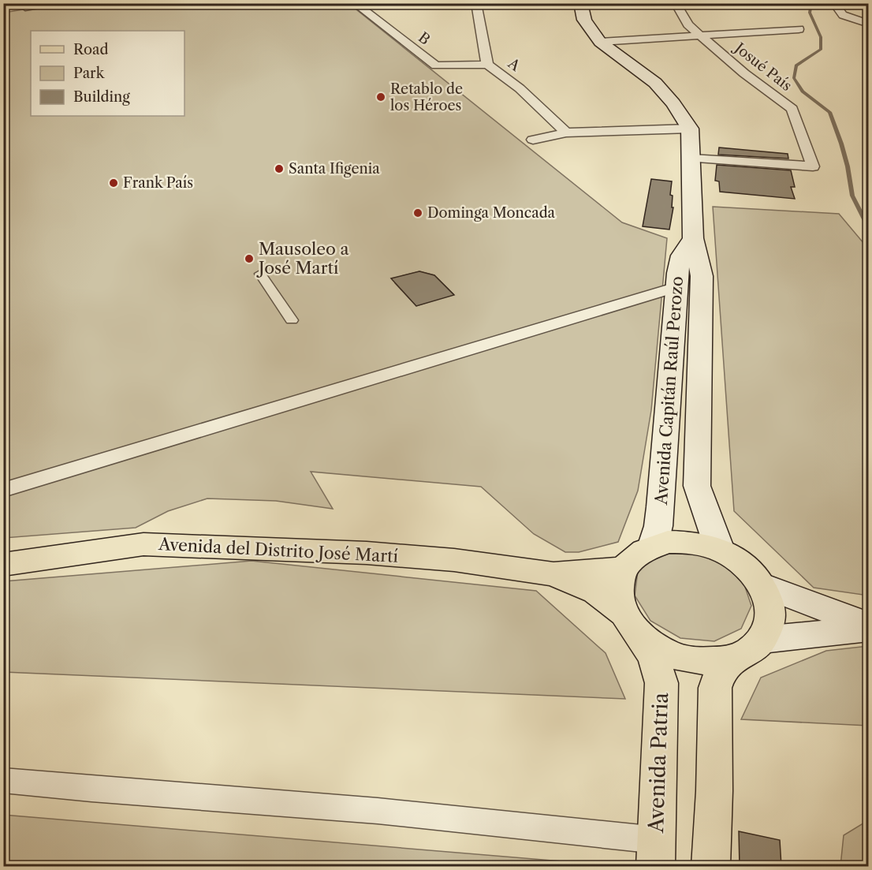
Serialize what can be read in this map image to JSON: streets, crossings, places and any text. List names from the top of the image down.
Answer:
{
  "streets": {
    "main road": ["Avenida Capitán Raúl Perozo", "Avenida del Distrito José Martí", "Avenida Patria"],
    "street": ["B", "A", "Josué País"]
  },
  "crossings": [
    ["B", "A"],
    ["Josué País", "Avenida Capitán Raúl Perozo"],
    ["Avenida Capitán Raúl Perozo", "Avenida del Distrito José Martí"],
    ["Avenida Capitán Raúl Perozo", "Avenida Patria"],
    ["Avenida del Distrito José Martí", "Avenida Patria"]
  ],
  "places": [
    "Retablo de los Héroes",
    "Santa Ifigenia",
    "Frank País",
    "Dominga Moncada",
    "Mausoleo a José Martí"
  ],
  "legend": ["Road", "Park", "Building"]
}
